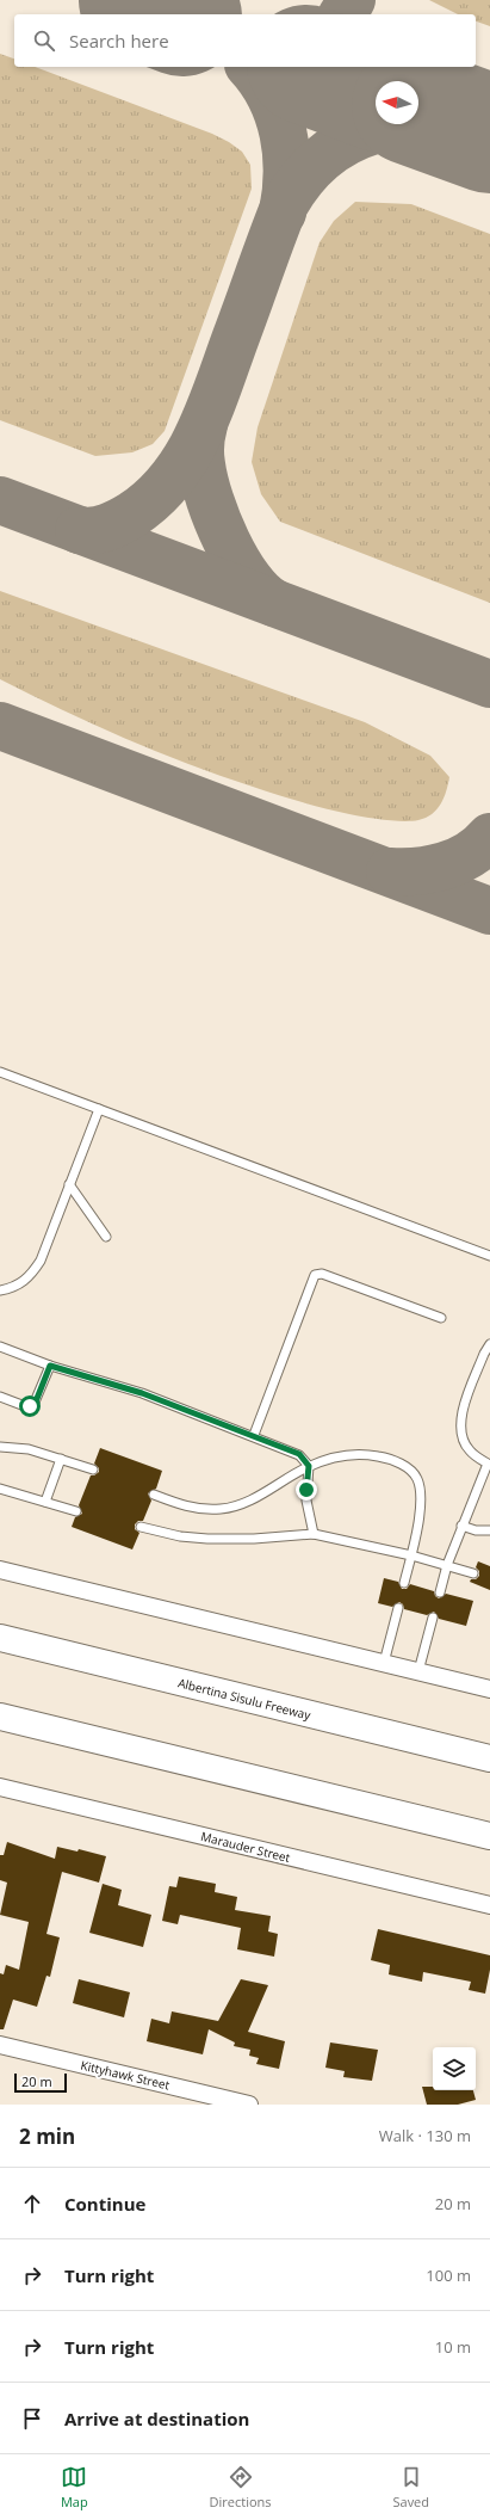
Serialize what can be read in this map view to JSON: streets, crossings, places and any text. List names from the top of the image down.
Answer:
{
  "streets": {
    "highway": ["Albertina Sisulu Freeway"],
    "street": ["Marauder Street", "Kittyhawk Street"]
  },
  "scale_bar": "20 m",
  "north": "left",
  "page": {
    "search": "Search here",
    "scale": "20 m",
    "heading": ["2 min", "Walk · 130 m"],
    "list": [
      ["Continue", "20 m"],
      ["Turn right", "100 m"],
      ["Turn right", "10 m"],
      "Arrive at destination"
    ],
    "nav": ["Map", "Directions", "Saved"]
  }
}
